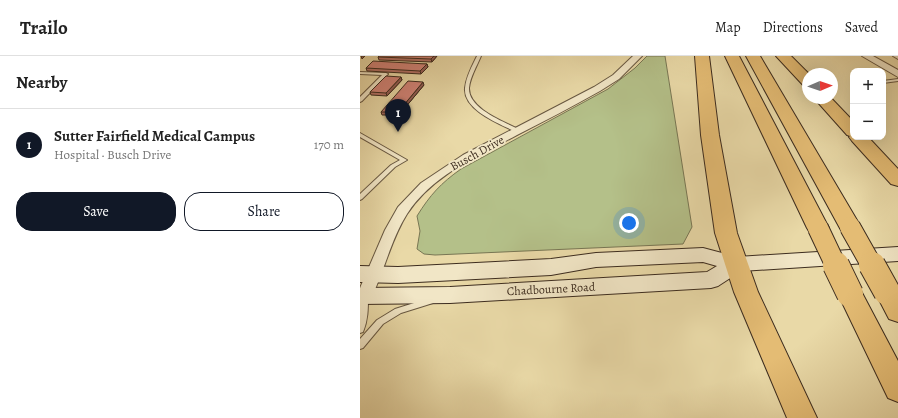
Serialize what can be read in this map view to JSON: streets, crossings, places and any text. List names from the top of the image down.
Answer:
{
  "streets": {
    "main road": ["Chadbourne Road"],
    "street": ["Busch Drive"]
  },
  "crossings": [
    ["Busch Drive", "Chadbourne Road"]
  ],
  "north": "right",
  "page": {
    "header": "Trailo",
    "nav": ["Map", "Directions", "Saved"],
    "heading": "Nearby",
    "map_buttons": ["+", "−"],
    "pins": "1",
    "list": [
      {
        "mark": "1",
        "name": "Sutter Fairfield Medical Campus",
        "note": "Hospital · Busch Drive",
        "value": "170 m"
      }
    ],
    "buttons": ["Save", "Share"]
  }
}
